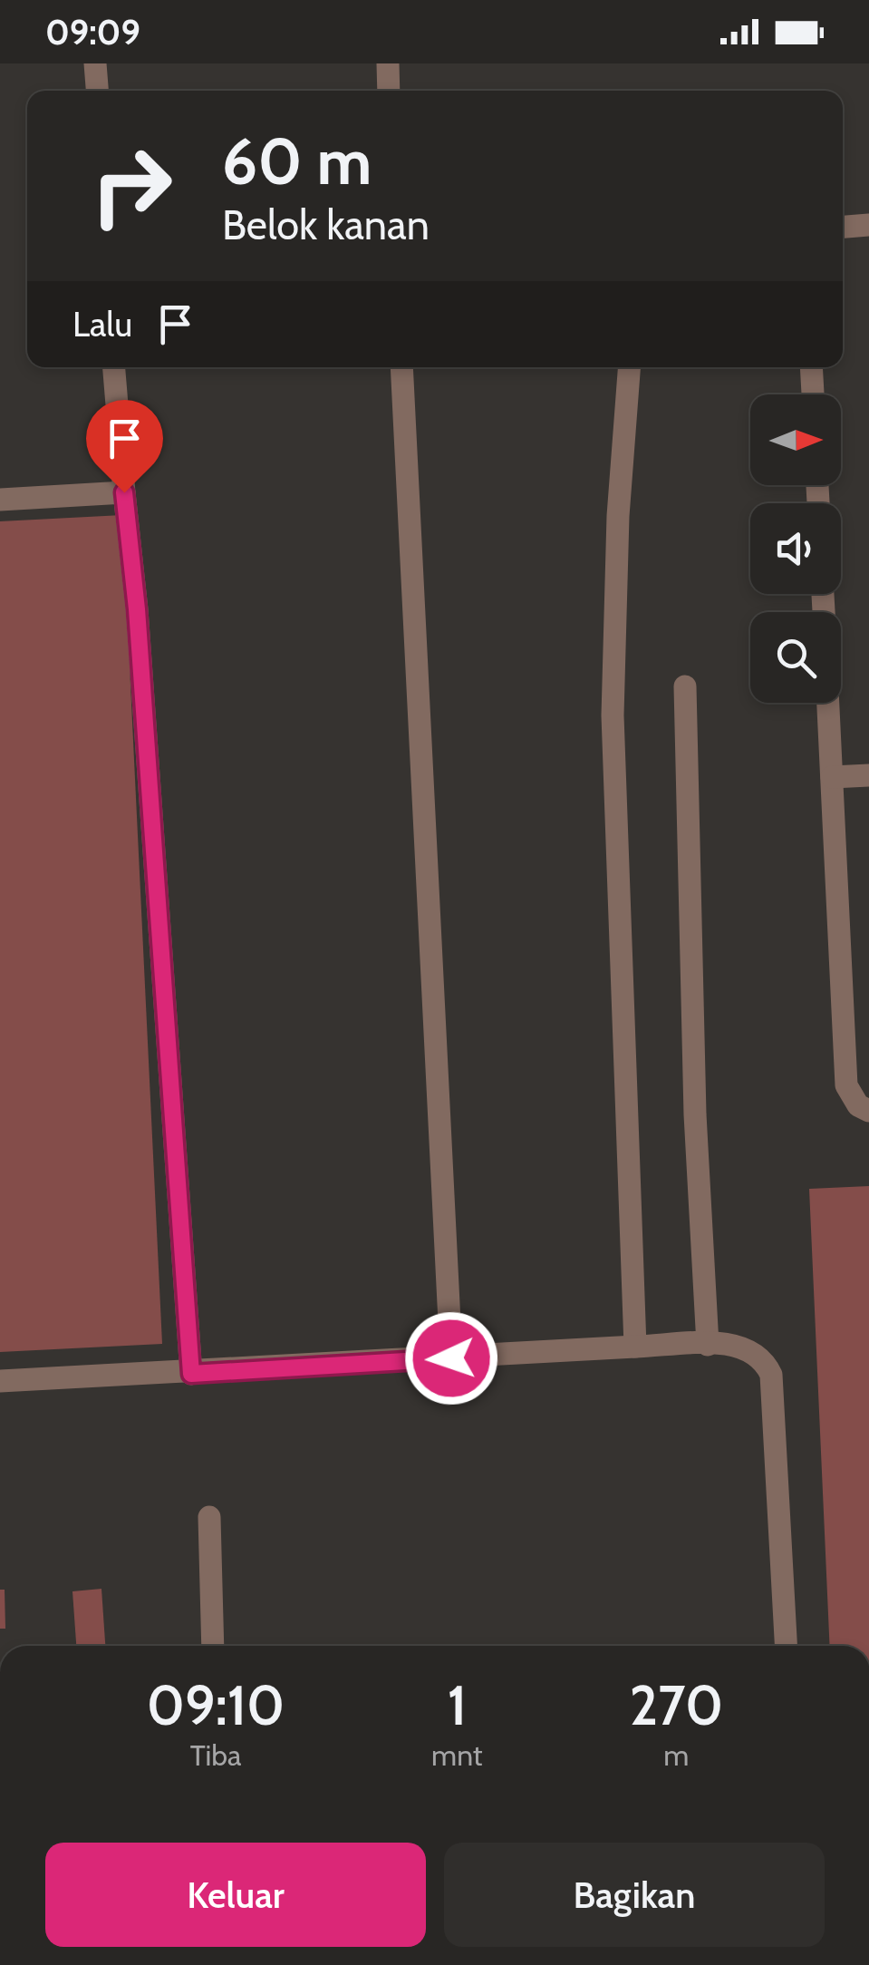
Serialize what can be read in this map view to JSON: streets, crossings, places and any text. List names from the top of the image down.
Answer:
{
  "north": "right",
  "page": {
    "status": "09:09",
    "turn": ["60 m", "Belok kanan"],
    "then": "Lalu",
    "eta": [
      "09:10",
      "Tiba",
      "1",
      "mnt",
      "270",
      "m"
    ],
    "buttons": ["Keluar", "Bagikan"]
  }
}
